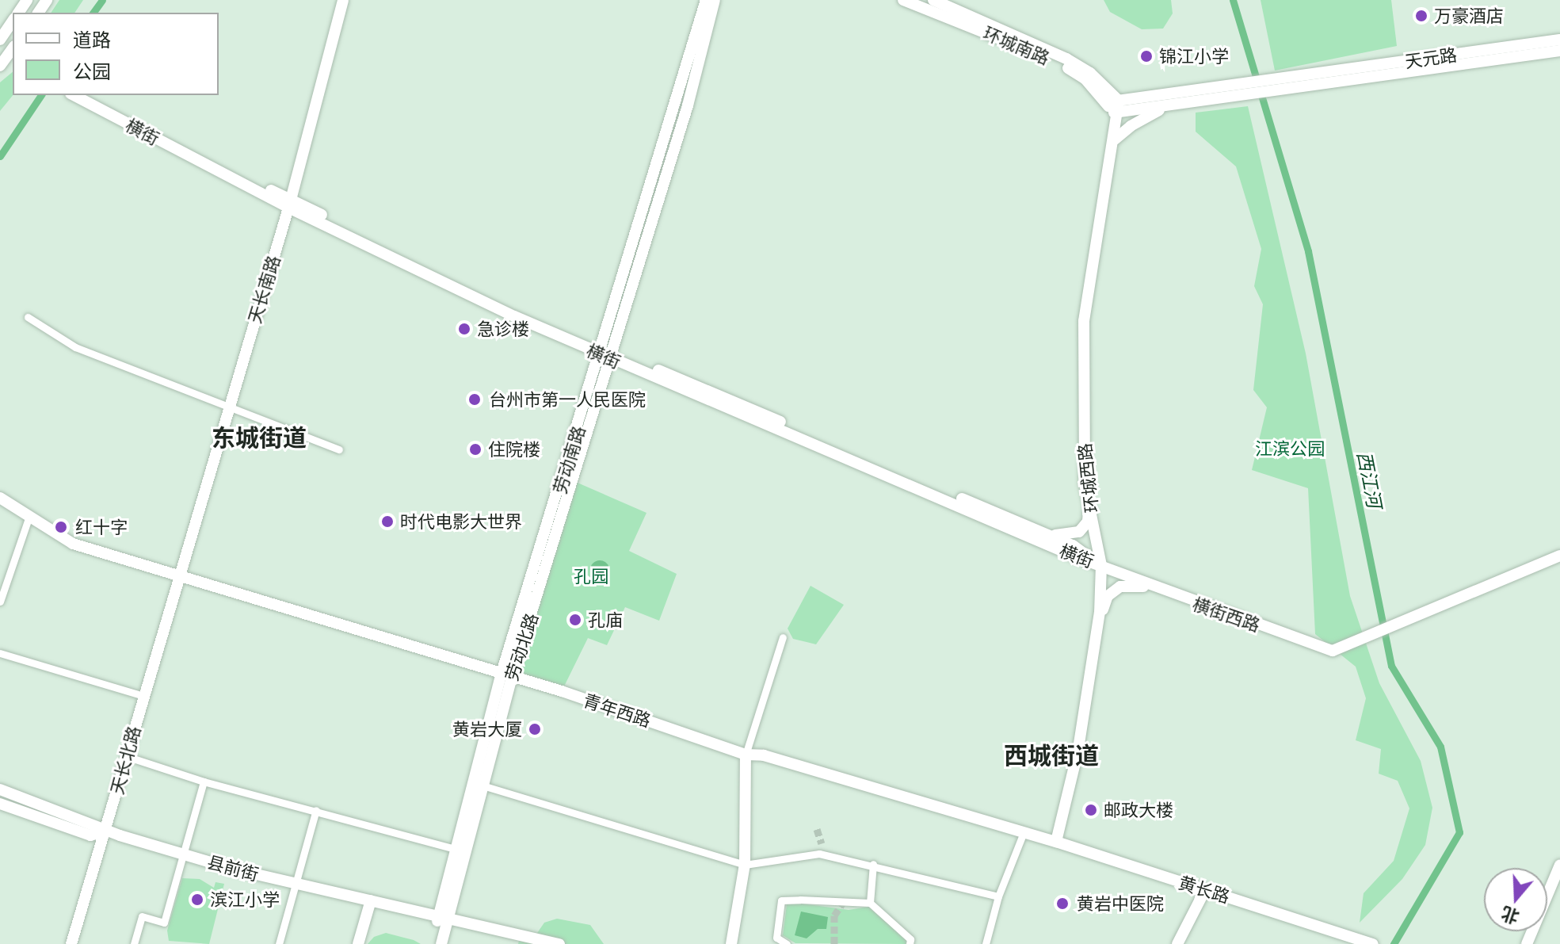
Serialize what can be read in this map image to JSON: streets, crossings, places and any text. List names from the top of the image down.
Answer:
{
  "streets": {
    "street": [
      "环城南路",
      "天元路",
      "横街",
      "天长南路",
      "劳动南路",
      "环城西路",
      "横街西路",
      "劳动北路",
      "青年西路",
      "天长北路",
      "县前街",
      "黄长路"
    ]
  },
  "crossings": [
    ["环城南路", "环城西路"],
    ["横街", "天长南路"],
    ["横街", "劳动南路"],
    ["横街", "环城西路"],
    ["横街", "横街西路"],
    ["天长南路", "青年西路"],
    ["天长南路", "天长北路"],
    ["劳动南路", "劳动北路"],
    ["劳动南路", "青年西路"],
    ["环城西路", "横街西路"],
    ["环城西路", "青年西路"],
    ["环城西路", "黄长路"],
    ["劳动北路", "青年西路"],
    ["劳动北路", "县前街"],
    ["青年西路", "天长北路"],
    ["青年西路", "黄长路"],
    ["天长北路", "县前街"]
  ],
  "districts": ["东城街道", "西城街道"],
  "water": ["西江河"],
  "parks": ["江滨公园", "孔园"],
  "places": [
    "万豪酒店",
    "锦江小学",
    "急诊楼",
    "台州市第一人民医院",
    "住院楼",
    "时代电影大世界",
    "红十字",
    "孔庙",
    "黄岩大厦",
    "邮政大楼",
    "滨江小学",
    "黄岩中医院"
  ],
  "legend": ["道路", "公园"],
  "north": "bottom"
}
